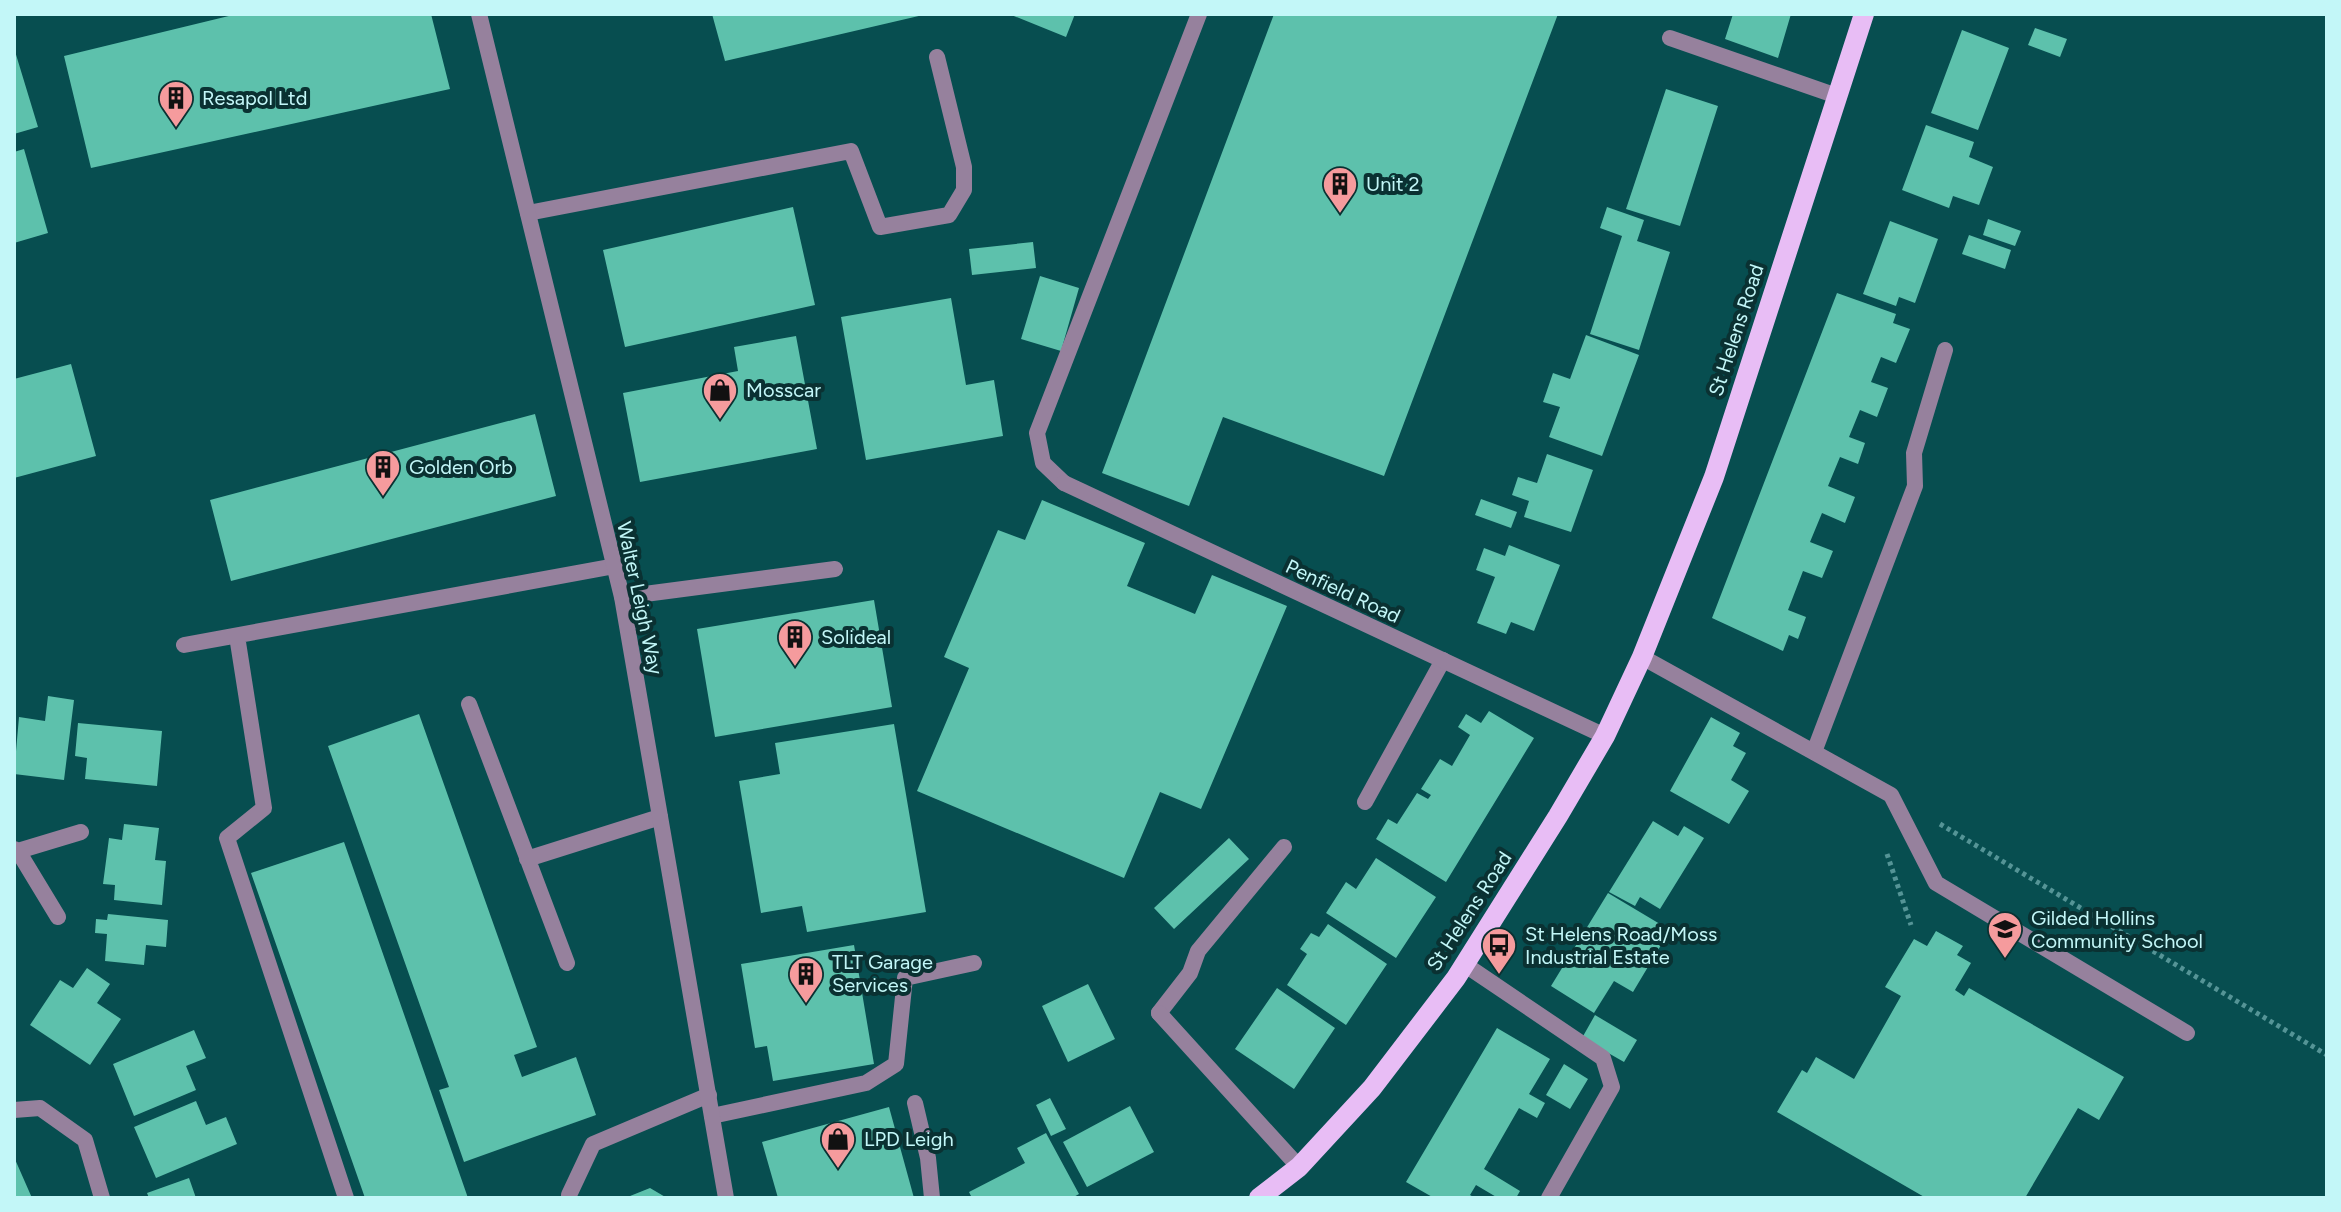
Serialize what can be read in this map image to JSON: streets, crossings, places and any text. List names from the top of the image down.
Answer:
{
  "streets": {
    "main road": ["St Helens Road"],
    "street": ["Penfield Road", "Walter Leigh Way"]
  },
  "crossings": [
    ["St Helens Road", "Penfield Road"]
  ],
  "places": {
    "building": [
      "Resapol Ltd",
      "Unit 2",
      "Golden Orb",
      "Solideal",
      "TLT Garage Services"
    ],
    "shop": ["Mosscar", "LPD Leigh"],
    "school or university": ["Gilded Hollins Community School"],
    "bus stop": ["St Helens Road/Moss Industrial Estate"]
  }
}
